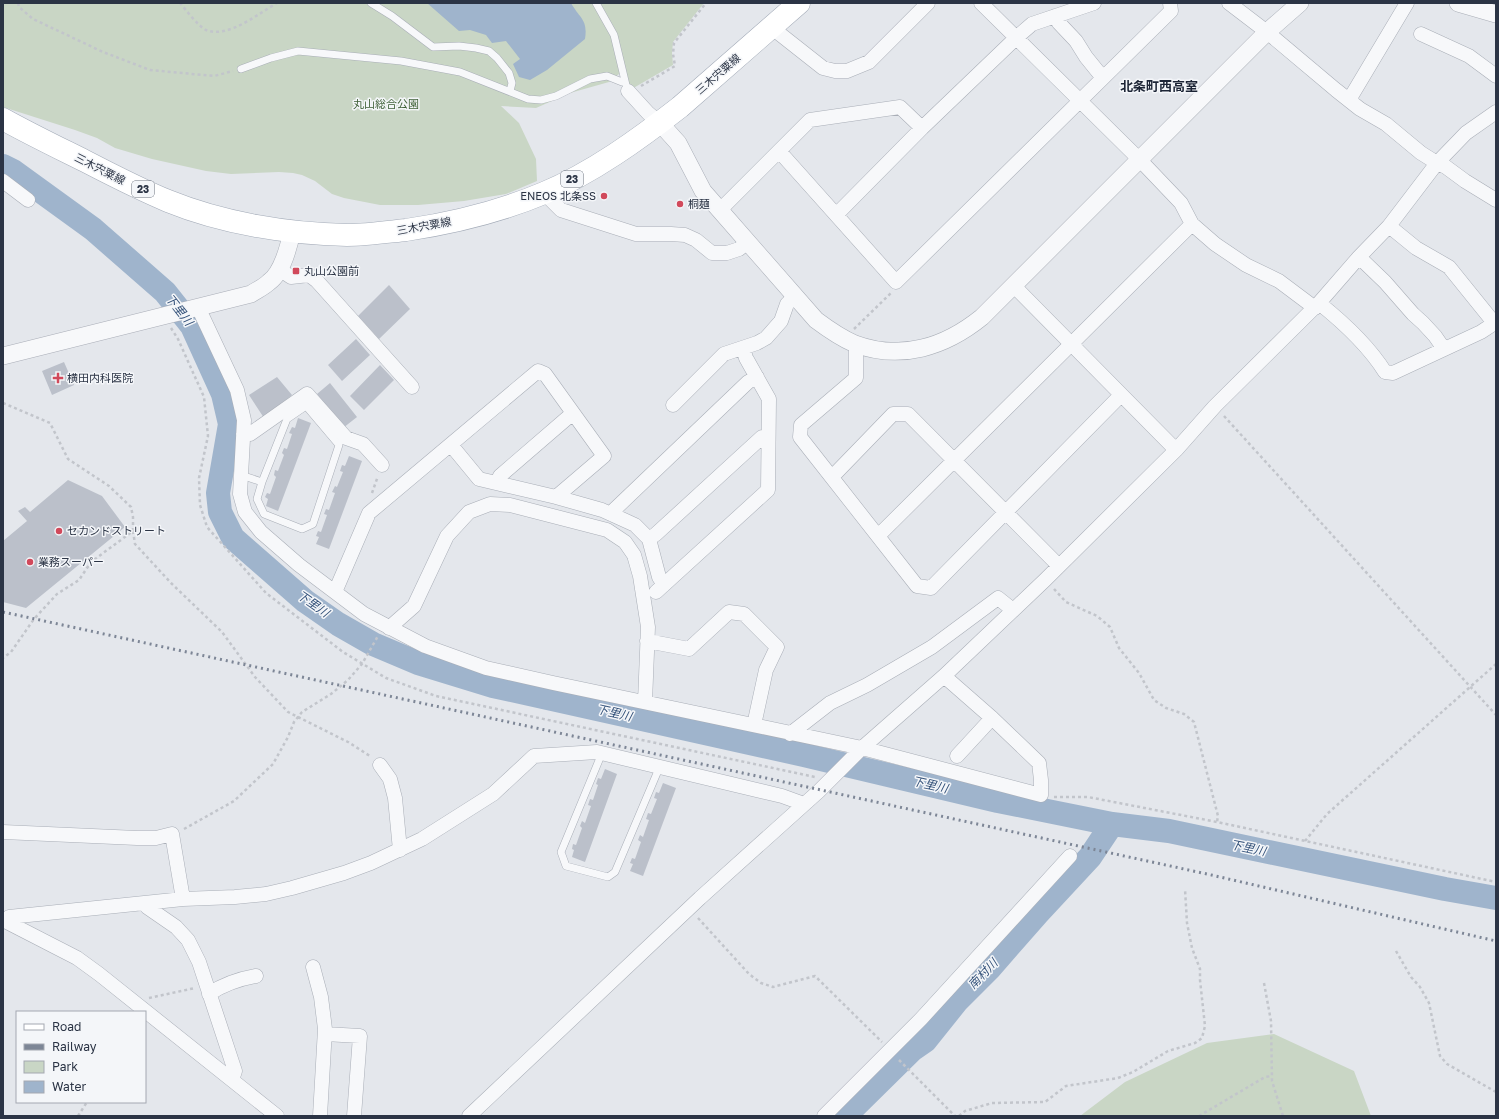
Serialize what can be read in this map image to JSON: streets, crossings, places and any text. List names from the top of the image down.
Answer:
{
  "streets": {
    "main road": ["三木宍粟線", "23"]
  },
  "districts": ["北条町西高室"],
  "water": ["下里川", "南村川"],
  "parks": ["丸山総合公園"],
  "places": {
    "other": [
      "ENEOS 北条SS",
      "桐麺",
      "セカンドストリート",
      "業務スーパー"
    ],
    "transit": ["丸山公園前"],
    "health": ["横田内科医院"]
  },
  "legend": [
    "Road",
    "Railway",
    "Park",
    "Water"
  ]
}
